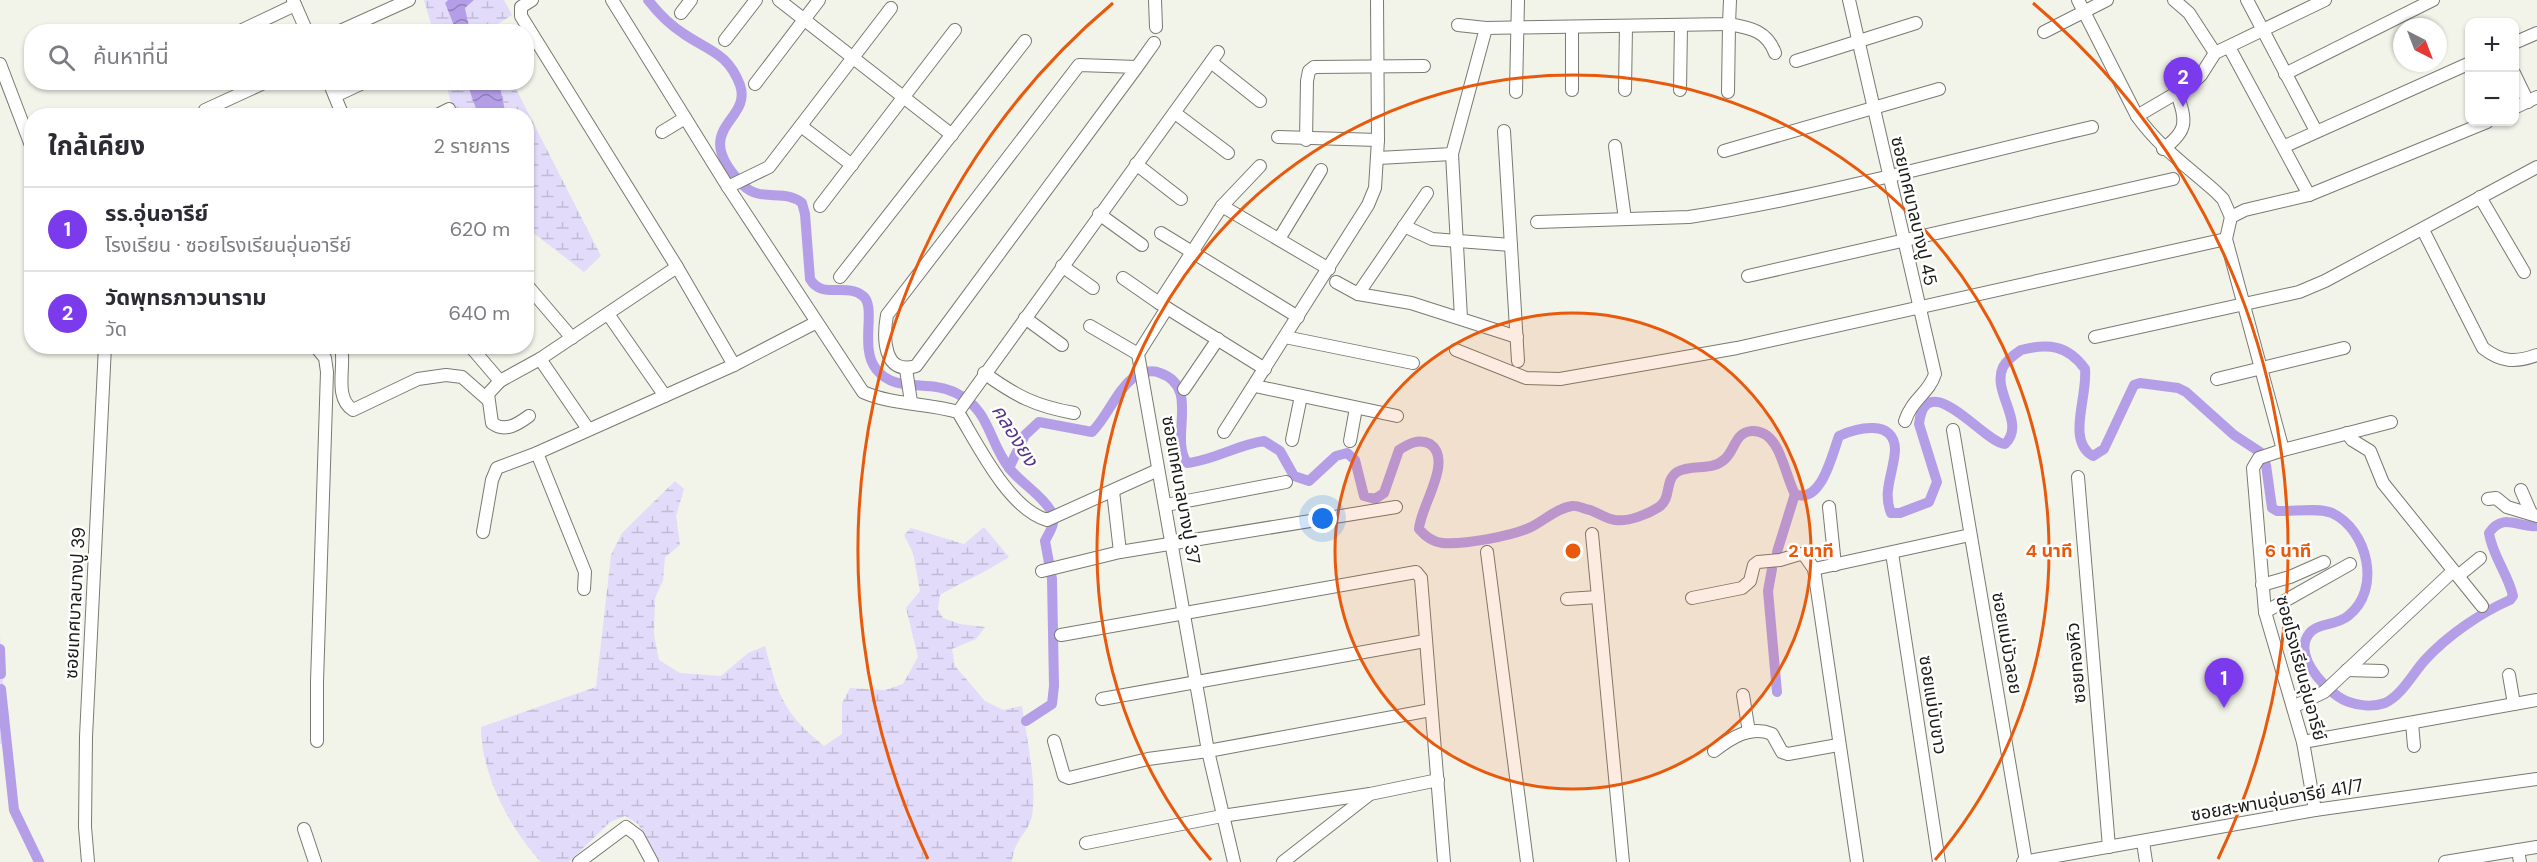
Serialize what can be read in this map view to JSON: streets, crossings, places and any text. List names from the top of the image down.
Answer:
{
  "streets": {
    "street": [
      "ซอยเทศบาลบางปู 45",
      "ซอยเทศบาลบางปู 37",
      "ซอยเทศบาลบางปู 39",
      "ซอยแม่บัวลอย",
      "ซอยทองหิว",
      "ซอยโรงเรียนอุ่นอารีย์",
      "ซอยแม่บับขาว",
      "ซอยสะพานอุ่นอารีย์ 41/7"
    ]
  },
  "crossings": [
    ["ซอยแม่บัวลอย", "ซอยสะพานอุ่นอารีย์ 41/7"],
    ["ซอยทองหิว", "ซอยสะพานอุ่นอารีย์ 41/7"],
    ["ซอยโรงเรียนอุ่นอารีย์", "ซอยสะพานอุ่นอารีย์ 41/7"]
  ],
  "water": ["คลองยง"],
  "north": "bottom right",
  "page": {
    "map_buttons": ["+", "−"],
    "search": "ค้นหาที่นี่",
    "pins": ["2", "1"],
    "heading": ["ใกล้เคียง", "2 รายการ"],
    "list": [
      {
        "mark": "1",
        "name": "รร.อุ่นอารีย์",
        "note": "โรงเรียน · ซอยโรงเรียนอุ่นอารีย์",
        "value": "620 m"
      },
      {
        "mark": "2",
        "name": "วัดพุทธภาวนาราม",
        "note": "วัด",
        "value": "640 m"
      }
    ]
  },
  "rings": ["2 นาที", "4 นาที", "6 นาที"]
}
